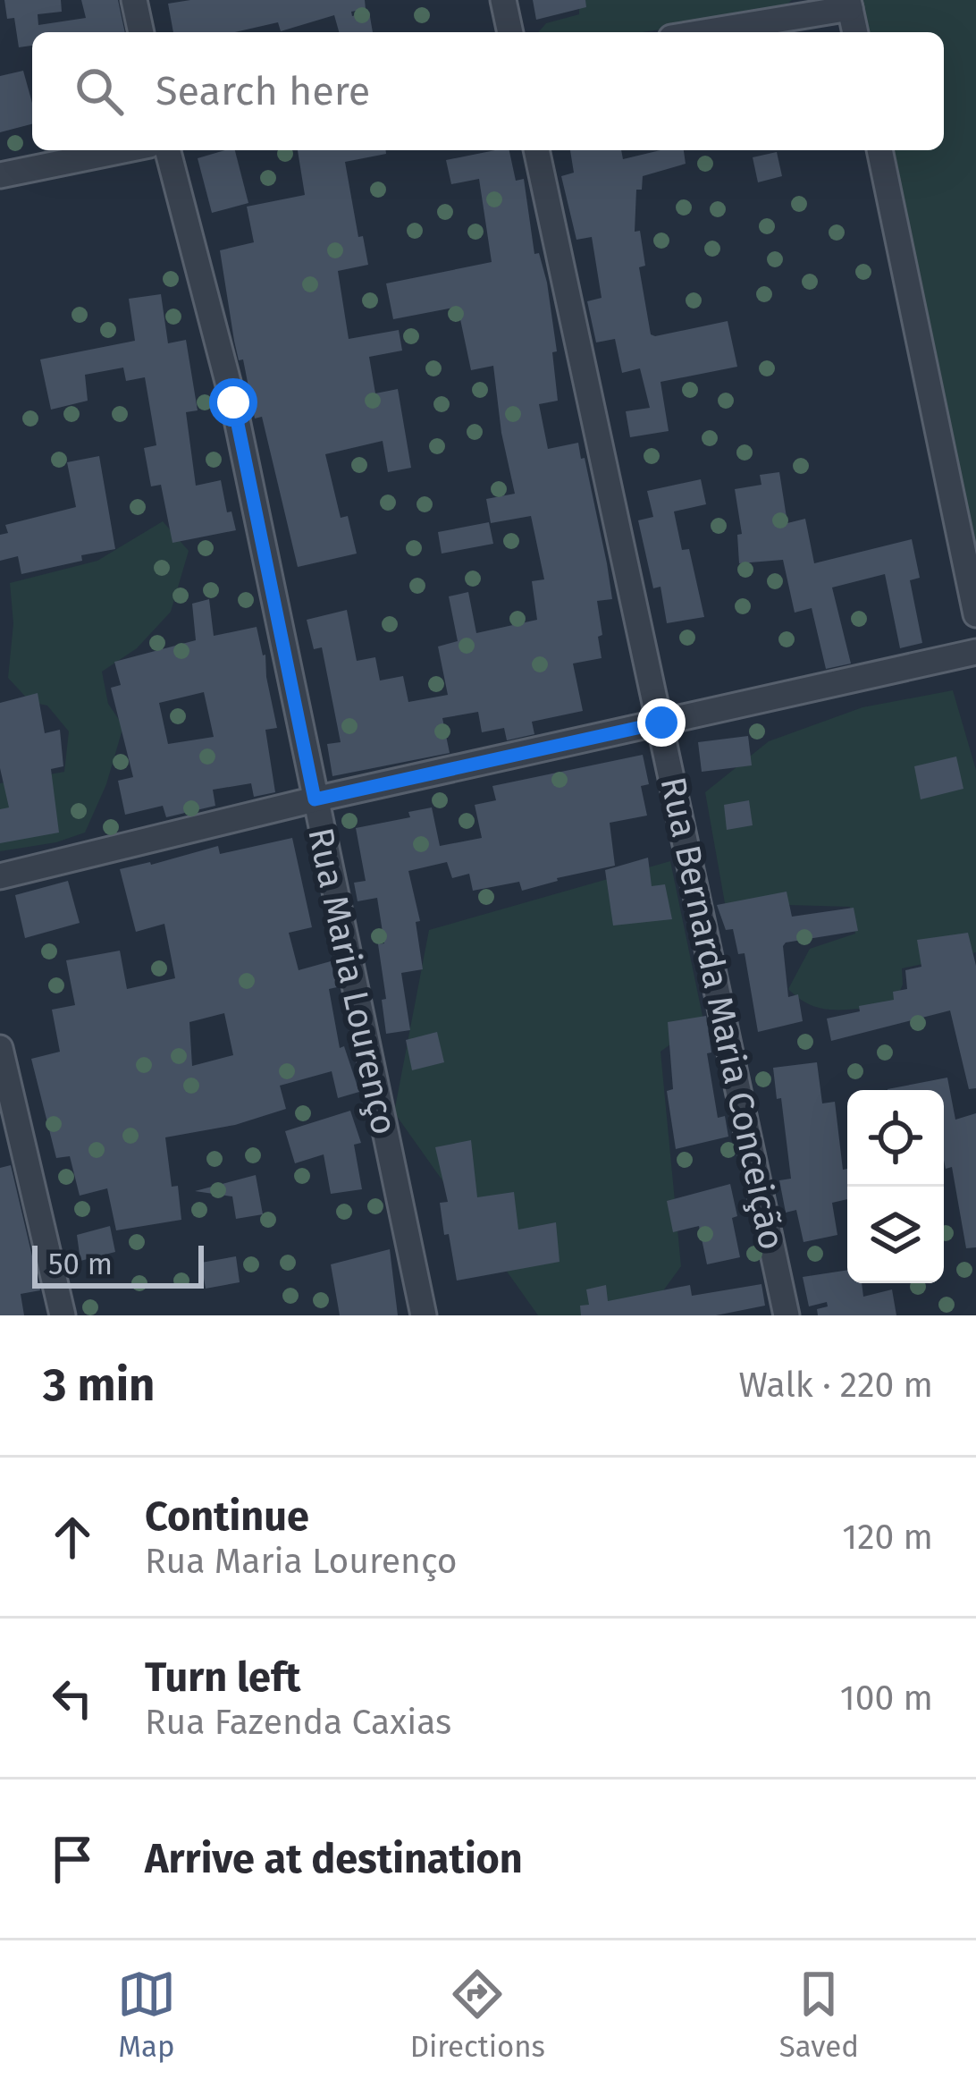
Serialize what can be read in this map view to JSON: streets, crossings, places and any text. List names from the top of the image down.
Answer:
{
  "streets": {
    "street": ["Rua Maria Lourenço", "Rua Bernarda Maria Conceição"]
  },
  "scale_bar": "50 m",
  "page": {
    "search": "Search here",
    "scale": "50 m",
    "heading": ["3 min", "Walk · 220 m"],
    "list": [
      ["Continue", "Rua Maria Lourenço", "120 m"],
      ["Turn left", "Rua Fazenda Caxias", "100 m"],
      "Arrive at destination"
    ],
    "nav": ["Map", "Directions", "Saved"]
  }
}
